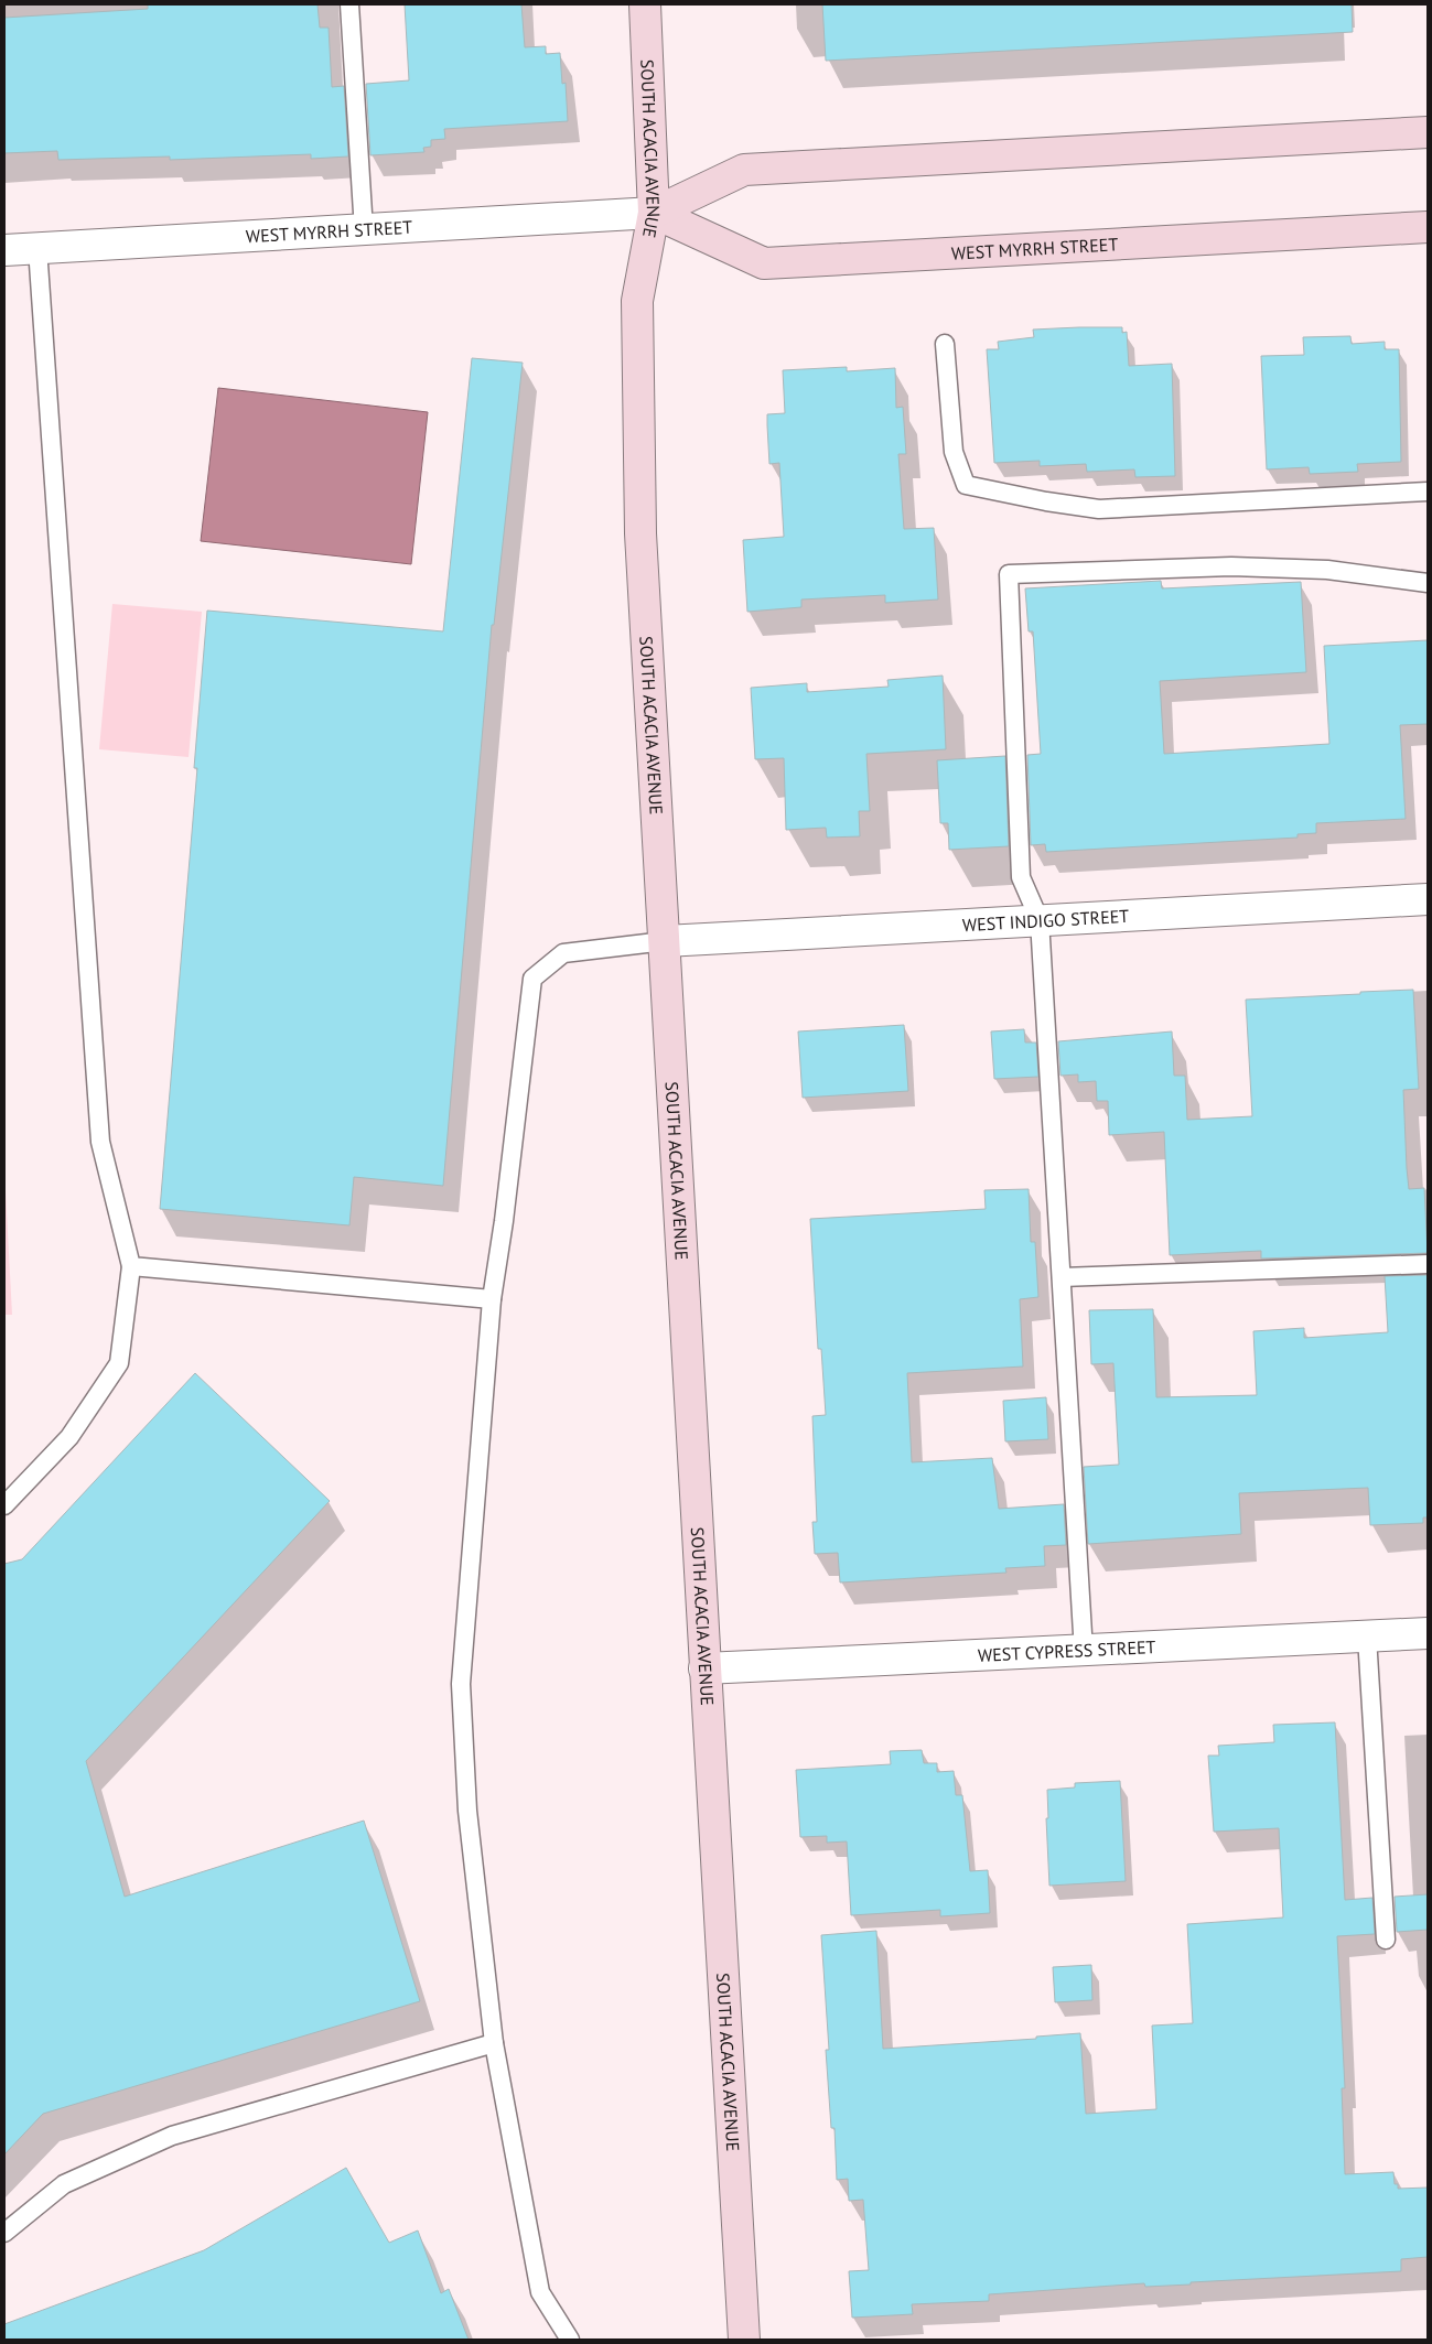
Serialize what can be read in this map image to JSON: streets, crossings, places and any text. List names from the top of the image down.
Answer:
{
  "streets": {
    "street": [
      "SOUTH ACACIA AVENUE",
      "WEST MYRRH STREET",
      "WEST INDIGO STREET",
      "WEST CYPRESS STREET"
    ]
  },
  "crossings": [
    ["SOUTH ACACIA AVENUE", "WEST MYRRH STREET"],
    ["SOUTH ACACIA AVENUE", "WEST INDIGO STREET"],
    ["SOUTH ACACIA AVENUE", "WEST CYPRESS STREET"]
  ]
}
